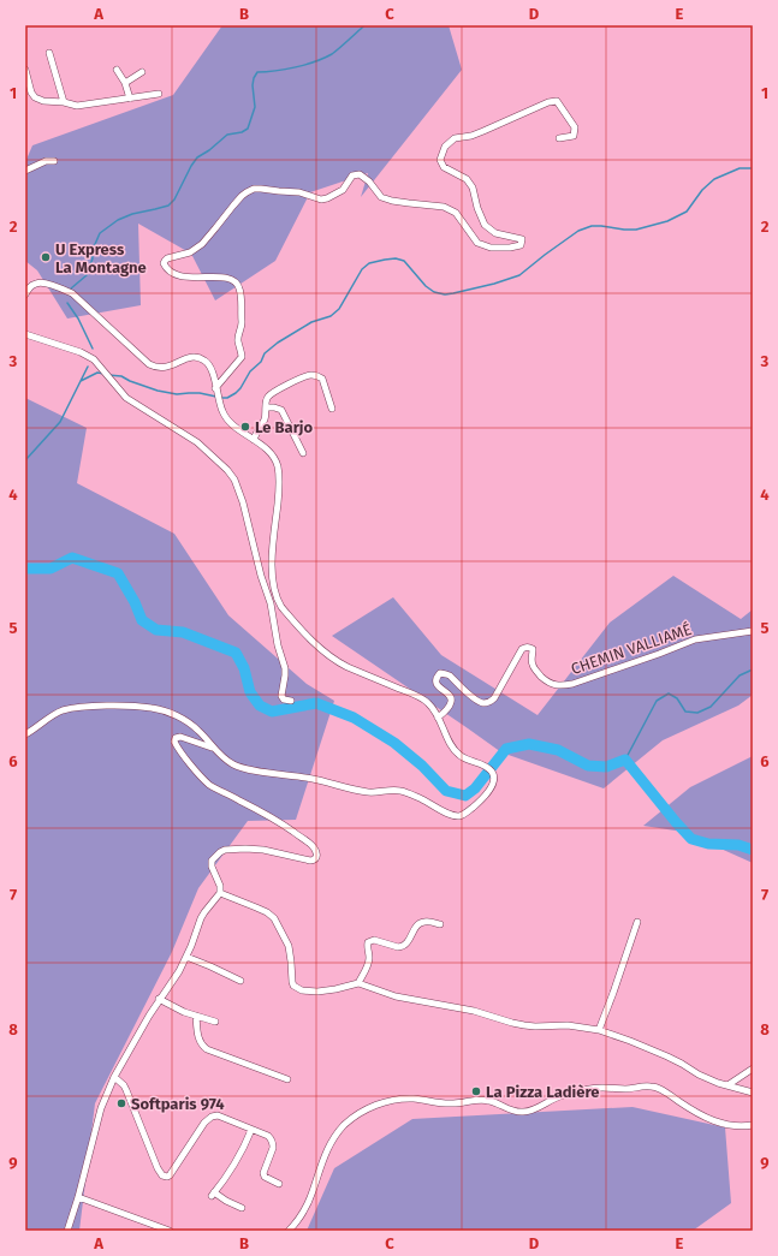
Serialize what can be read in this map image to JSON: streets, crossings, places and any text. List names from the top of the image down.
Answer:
{
  "streets": {
    "street": ["CHEMIN VALLIAMÉ"]
  },
  "places": [
    "U Express La Montagne",
    "Le Barjo",
    "La Pizza Ladière",
    "Softparis 974"
  ],
  "grid": {
    "columns": [
      "A",
      "B",
      "C",
      "D",
      "E"
    ],
    "rows": [
      "1",
      "2",
      "3",
      "4",
      "5",
      "6",
      "7",
      "8",
      "9"
    ]
  }
}
